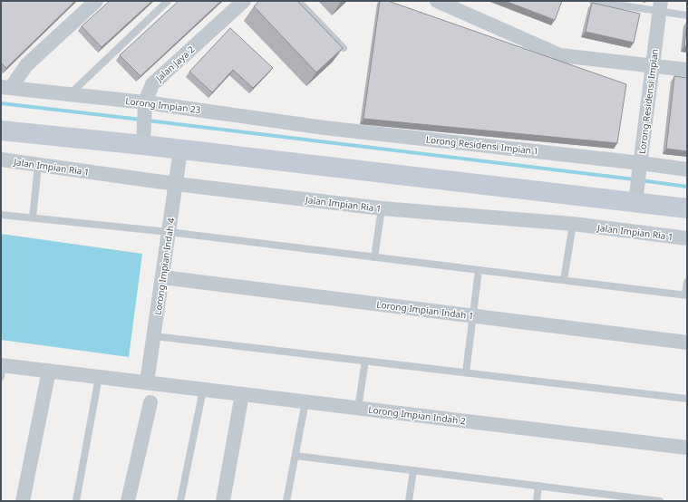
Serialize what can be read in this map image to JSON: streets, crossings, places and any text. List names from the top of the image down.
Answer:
{
  "streets": {
    "street": [
      "Jalan Jaya 2",
      "Lorong Residensi Impian",
      "Lorong Impian 23",
      "Lorong Residensi Impian 1",
      "Jalan Impian Ria 1",
      "Lorong Impian Indah 4",
      "Lorong Impian Indah 1",
      "Lorong Impian Indah 2"
    ]
  },
  "crossings": [
    ["Jalan Jaya 2", "Lorong Impian 23"],
    ["Lorong Residensi Impian", "Lorong Residensi Impian 1"],
    ["Lorong Impian 23", "Lorong Residensi Impian 1"],
    ["Jalan Impian Ria 1", "Lorong Impian Indah 4"],
    ["Lorong Impian Indah 4", "Lorong Impian Indah 1"],
    ["Lorong Impian Indah 4", "Lorong Impian Indah 2"]
  ]
}
